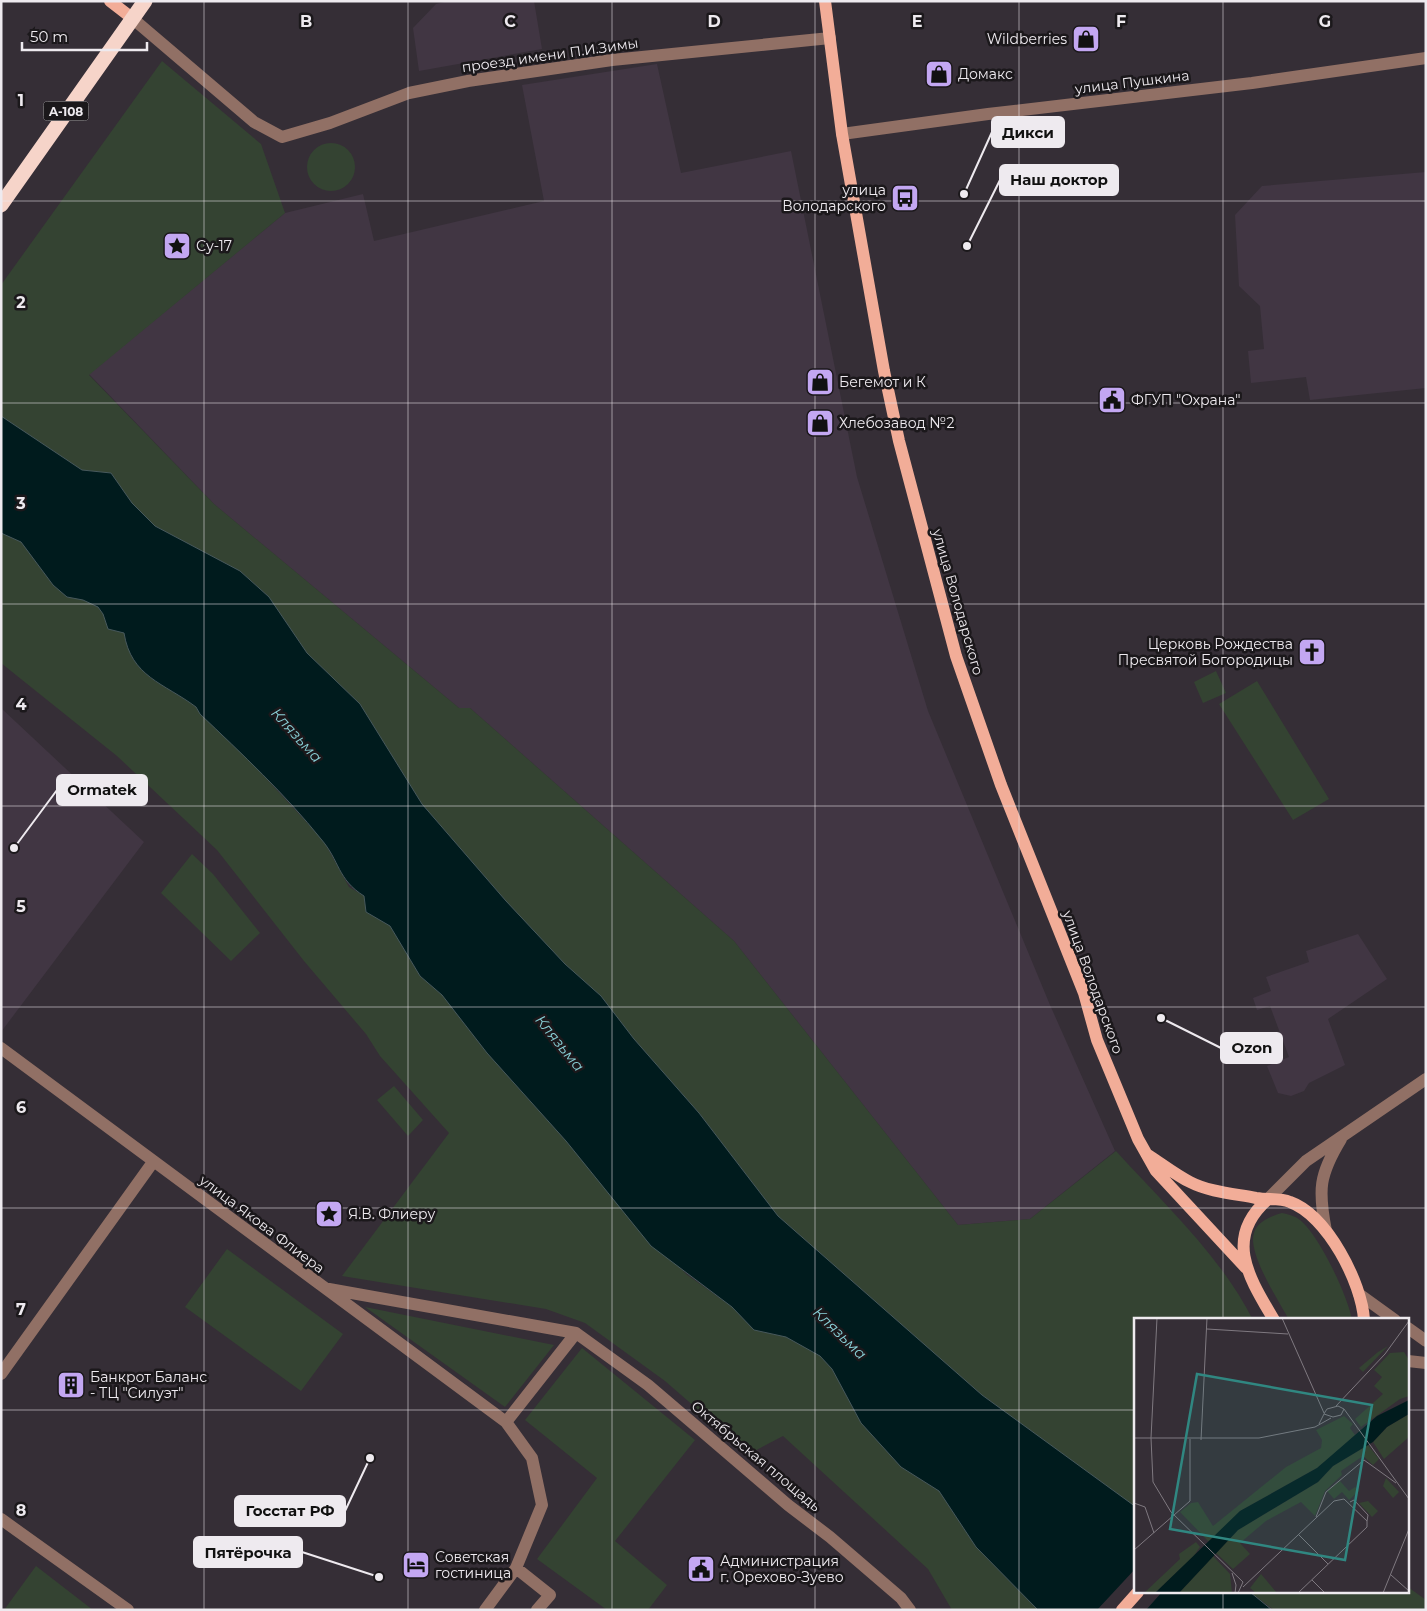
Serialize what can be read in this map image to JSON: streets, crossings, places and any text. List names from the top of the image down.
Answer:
{
  "streets": {
    "highway": ["А-108"],
    "main road": ["улица Володарского"],
    "street": [
      "проезд имени П.И.Зимы",
      "улица Пушкина",
      "улица Якова Флиера",
      "Октябрьская площадь"
    ]
  },
  "crossings": [
    ["проезд имени П.И.Зимы", "А-108"],
    ["проезд имени П.И.Зимы", "улица Володарского"],
    ["улица Пушкина", "улица Володарского"],
    ["улица Якова Флиера", "Октябрьская площадь"]
  ],
  "water": ["Клязьма"],
  "places": {
    "shop": [
      "Wildberries",
      "Домакс",
      "Бегемот и К",
      "Хлебозавод №2"
    ],
    "other": [
      "Дикси",
      "Наш доктор",
      "Ormatek",
      "Ozon",
      "Госстат РФ",
      "Пятёрочка"
    ],
    "bus stop": ["улица Володарского"],
    "place": ["Су-17", "Я.В. Флиеру"],
    "public building": ["ФГУП \"Охрана\"", "Администрация г. Орехово-Зуево"],
    "church": ["Церковь Рождества Пресвятой Богородицы"],
    "building": ["Банкрот Баланс - ТЦ \"Силуэт\""],
    "hotel": ["Советская гостиница"]
  },
  "scale_bar": "50 m",
  "grid": {
    "columns": [
      "B",
      "C",
      "D",
      "E",
      "F",
      "G"
    ],
    "rows": [
      "1",
      "2",
      "3",
      "4",
      "5",
      "6",
      "7",
      "8"
    ]
  }
}
